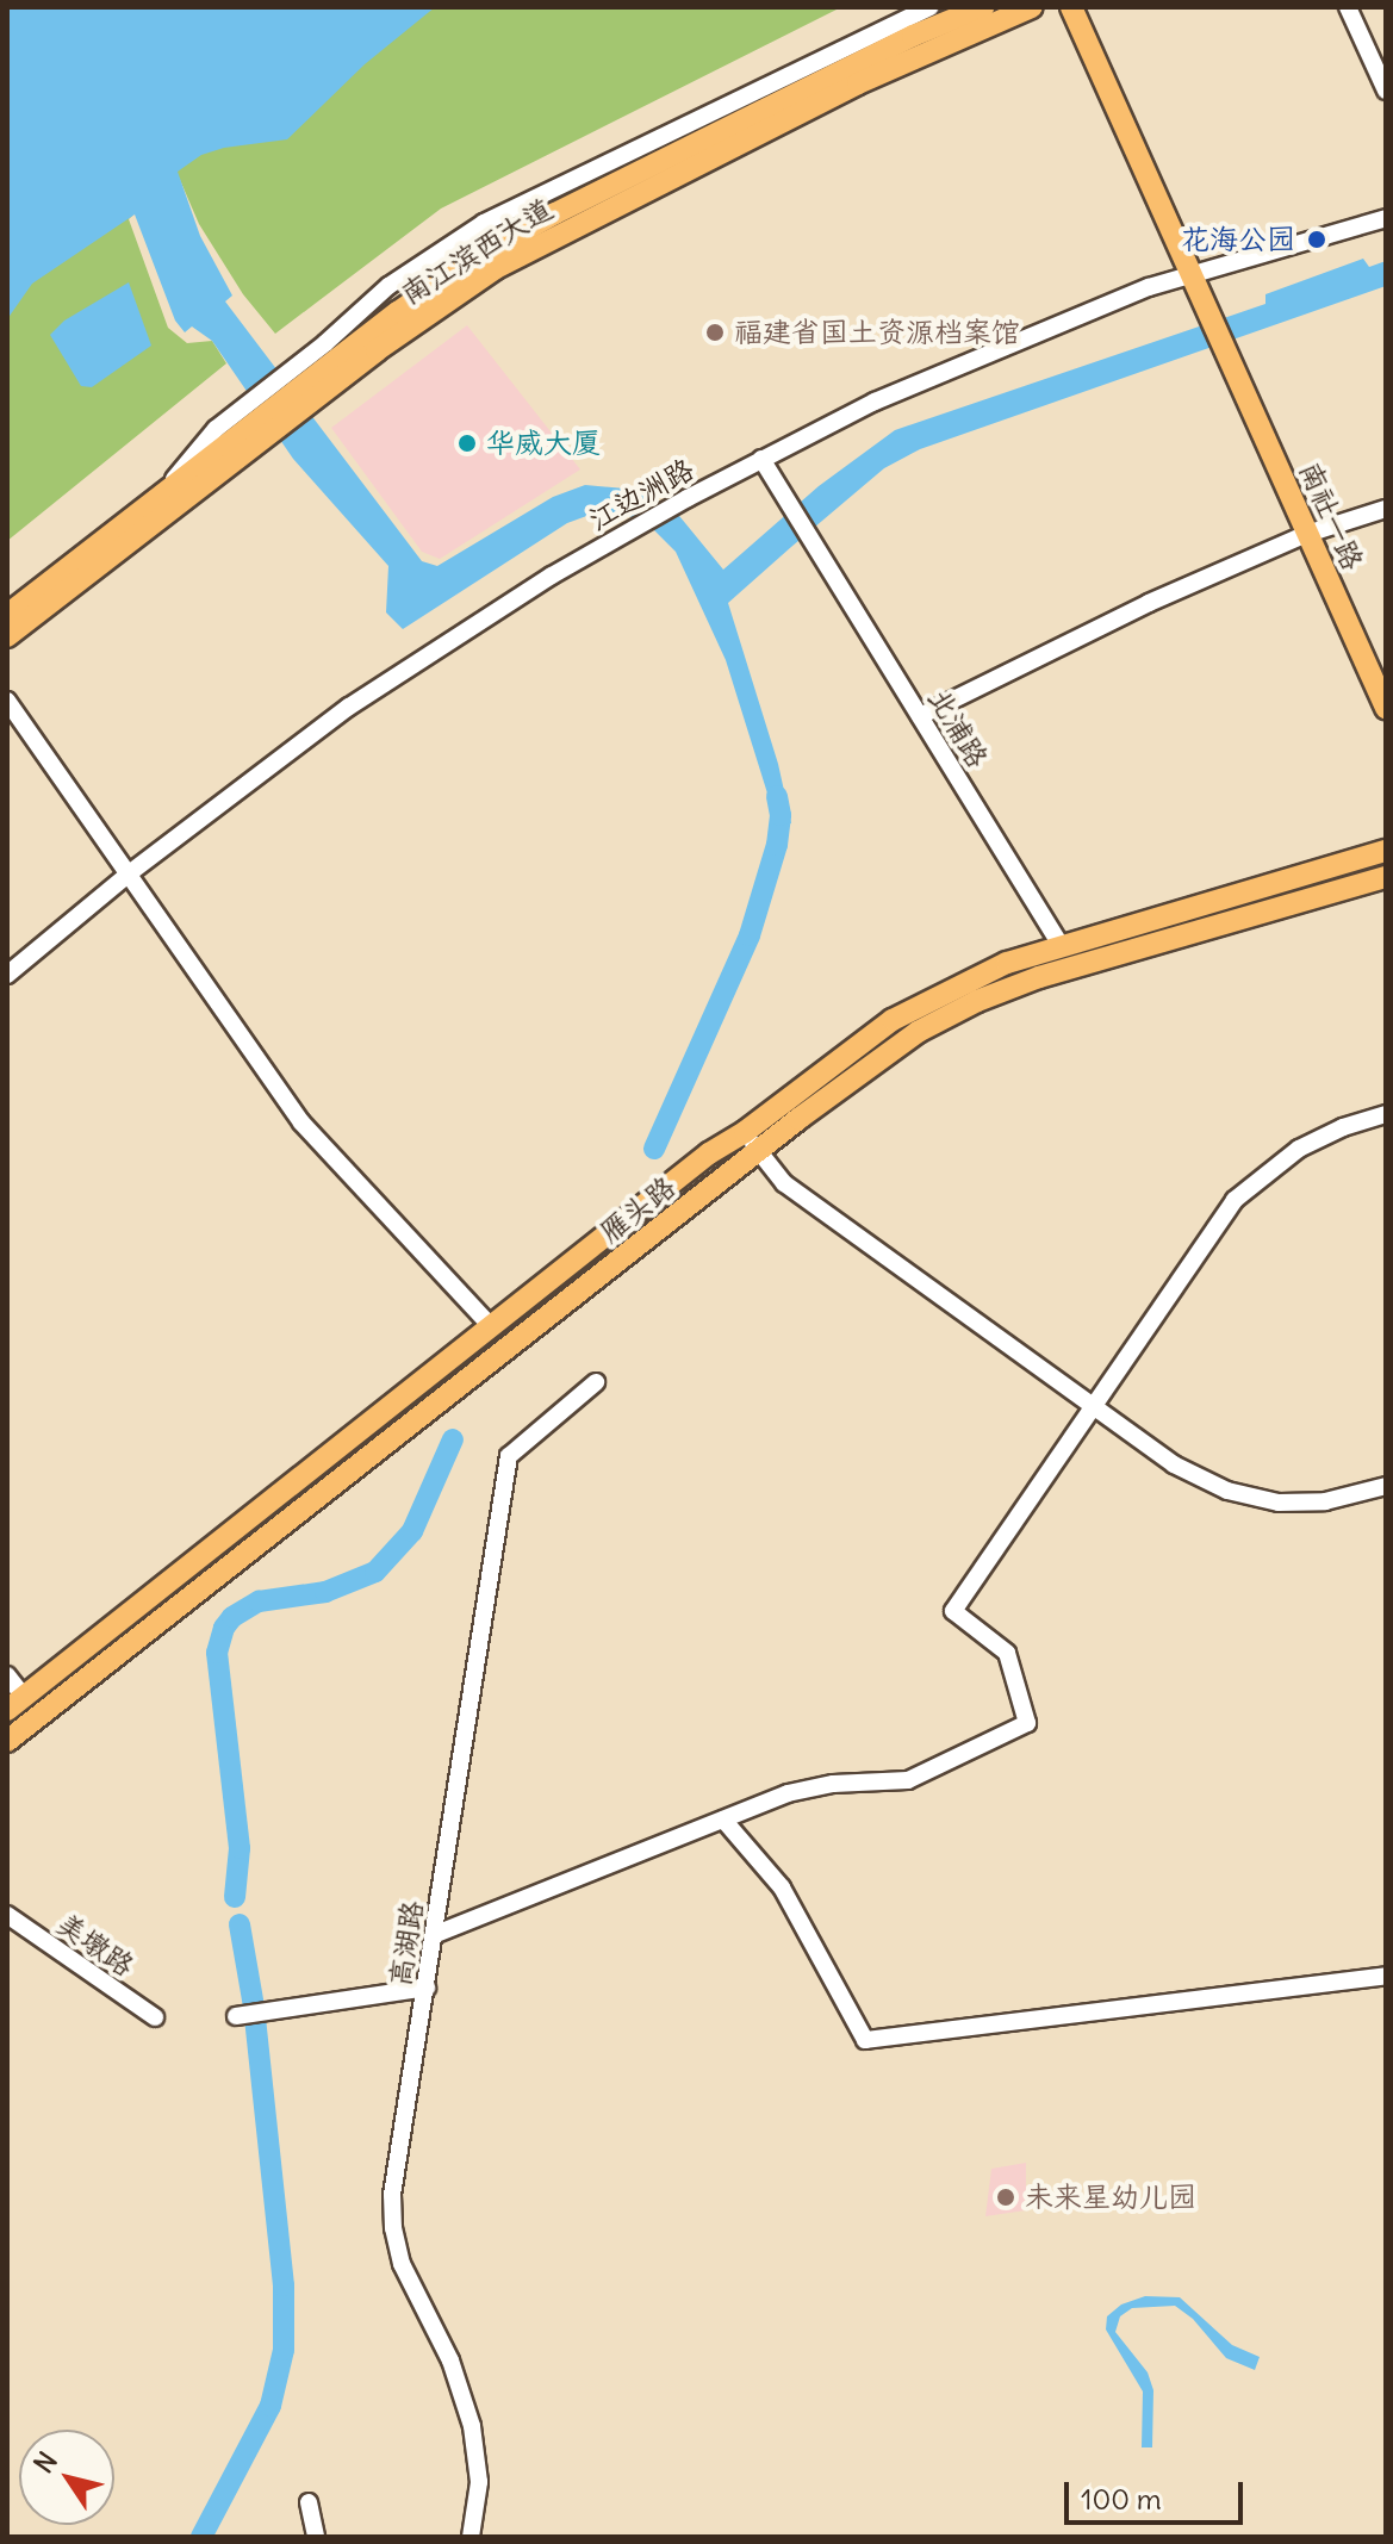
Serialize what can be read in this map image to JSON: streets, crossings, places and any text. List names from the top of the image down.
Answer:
{
  "streets": {
    "main road": ["南江滨西大道", "南社一路", "雁头路"],
    "street": [
      "江边洲路",
      "北浦路",
      "高湖路",
      "美墩路"
    ]
  },
  "crossings": [
    ["江边洲路", "南社一路"],
    ["江边洲路", "北浦路"],
    ["北浦路", "雁头路"]
  ],
  "places": [
    "花海公园",
    "福建省国土资源档案馆",
    "华威大厦",
    "未来星幼儿园"
  ],
  "scale_bar": "100 m",
  "north": "top left"
}
